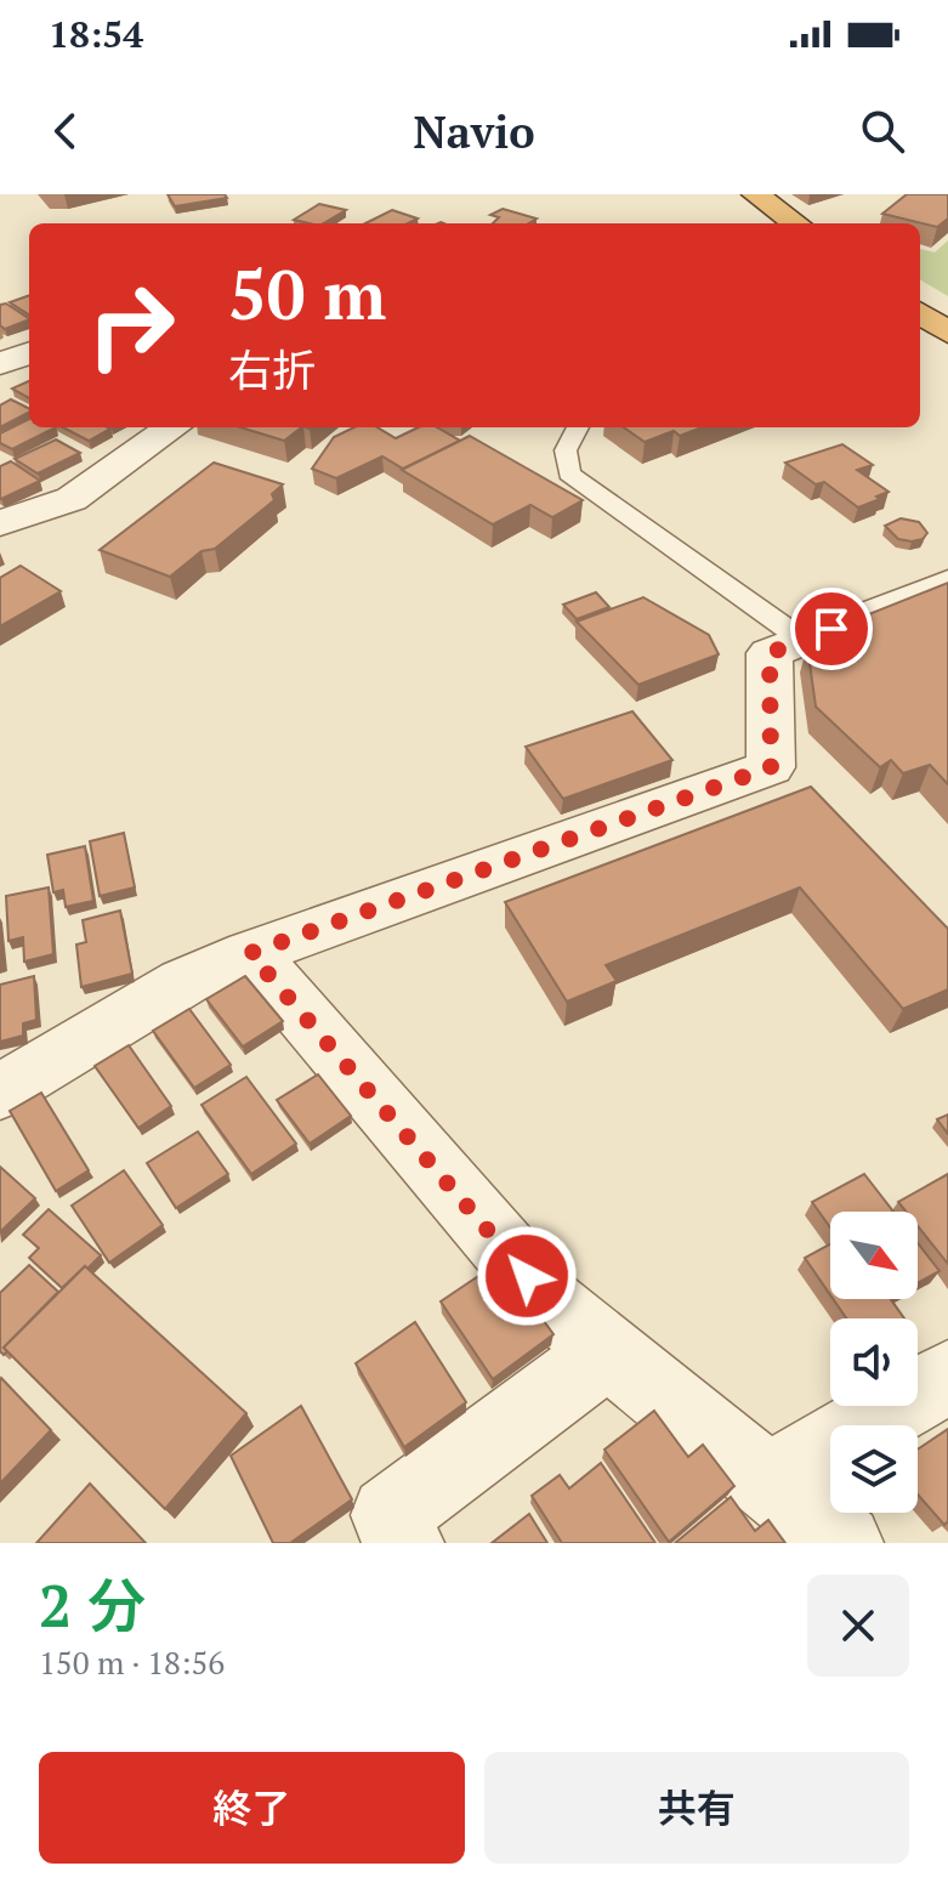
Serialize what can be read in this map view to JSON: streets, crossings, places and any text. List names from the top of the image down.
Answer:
{
  "north": "bottom right",
  "page": {
    "status": "18:54",
    "header": "Navio",
    "turn": ["50 m", "右折"],
    "heading": ["2 分", "150 m · 18:56"],
    "buttons": ["終了", "共有"]
  }
}
